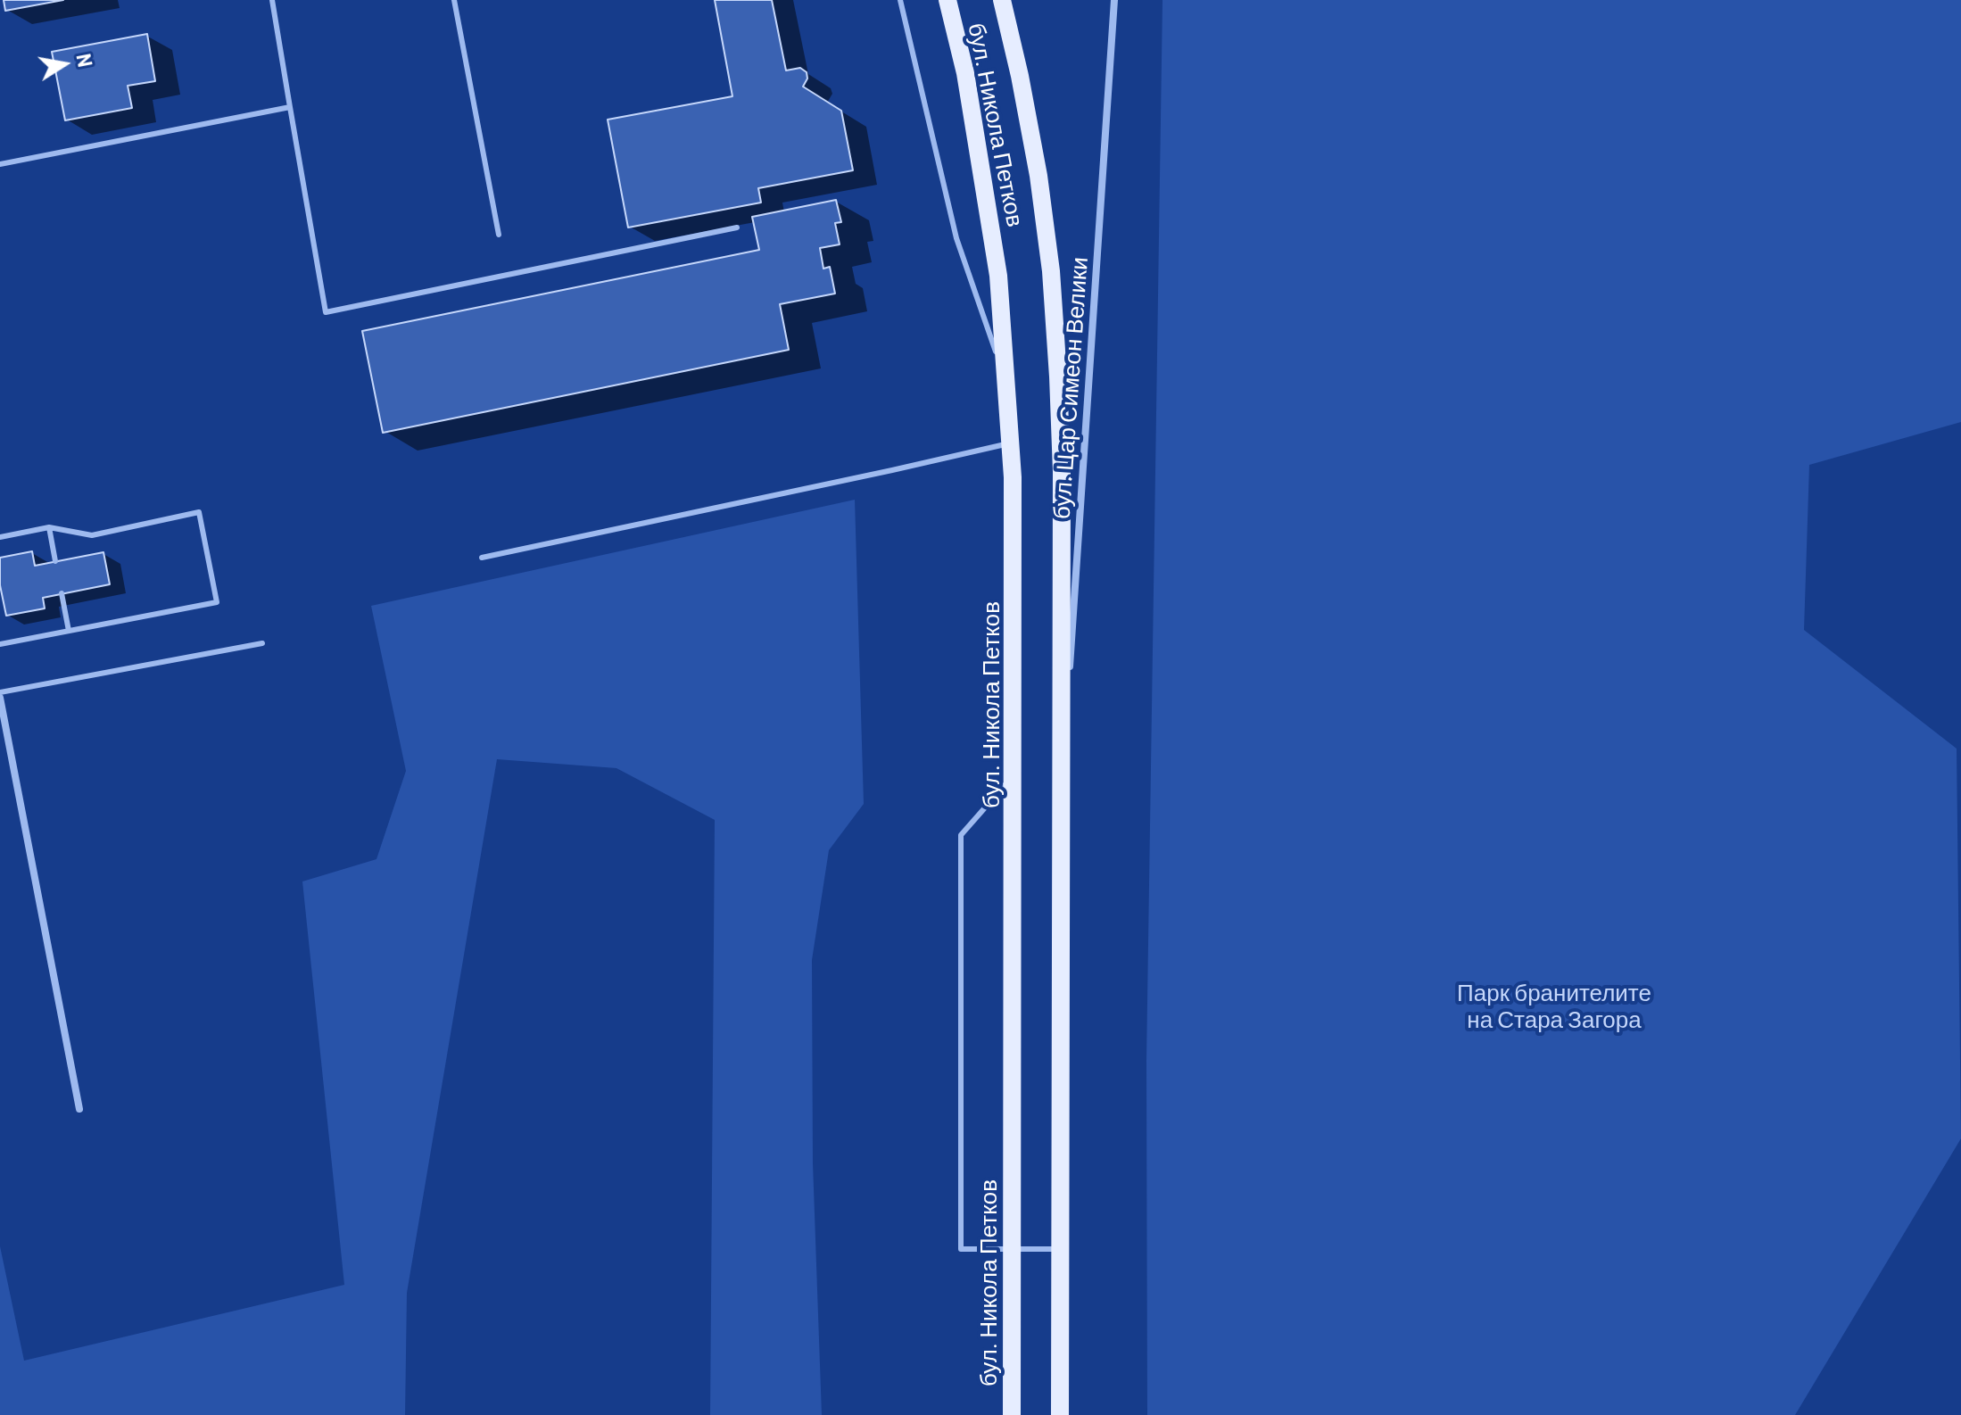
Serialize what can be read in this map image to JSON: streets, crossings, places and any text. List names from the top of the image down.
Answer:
{
  "streets": {
    "main road": ["бул. Никола Петков"],
    "street": ["бул. Цар Симеон Велики"]
  },
  "crossings": [
    ["бул. Никола Петков", "бул. Цар Симеон Велики"]
  ],
  "parks": ["Парк бранителите на Стара Загора"],
  "north": "right"
}
